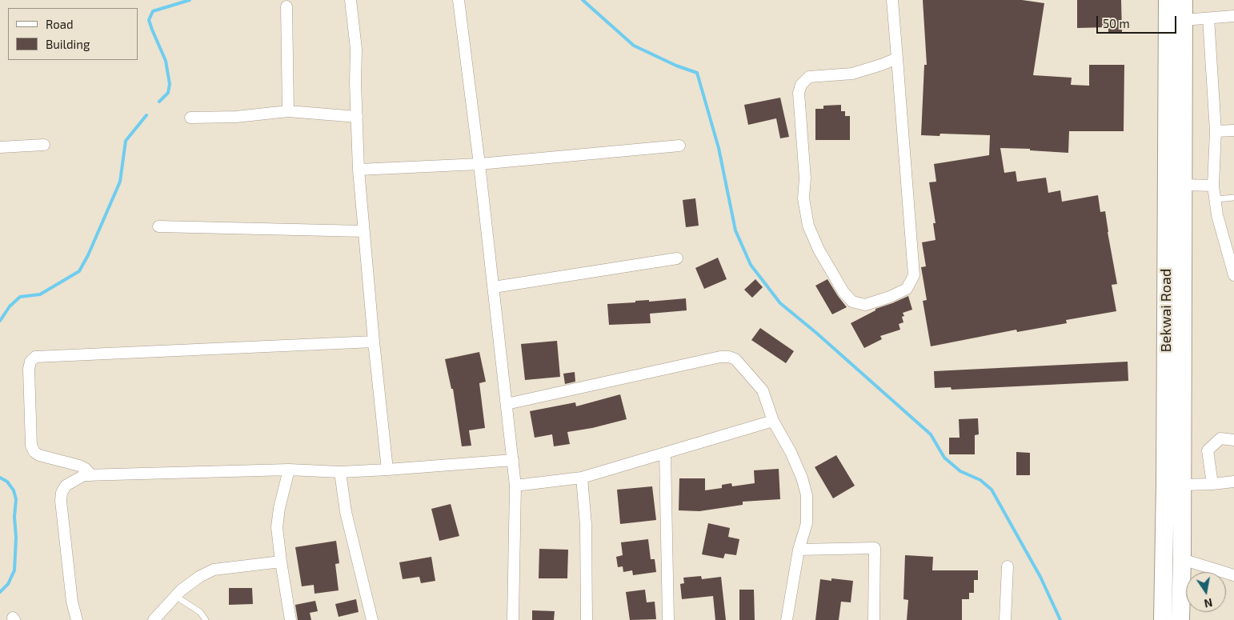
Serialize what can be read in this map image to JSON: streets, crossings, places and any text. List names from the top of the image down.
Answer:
{
  "streets": {
    "highway": ["Bekwai Road"]
  },
  "legend": ["Road", "Building"],
  "scale_bar": "50 m",
  "north": "bottom"
}
